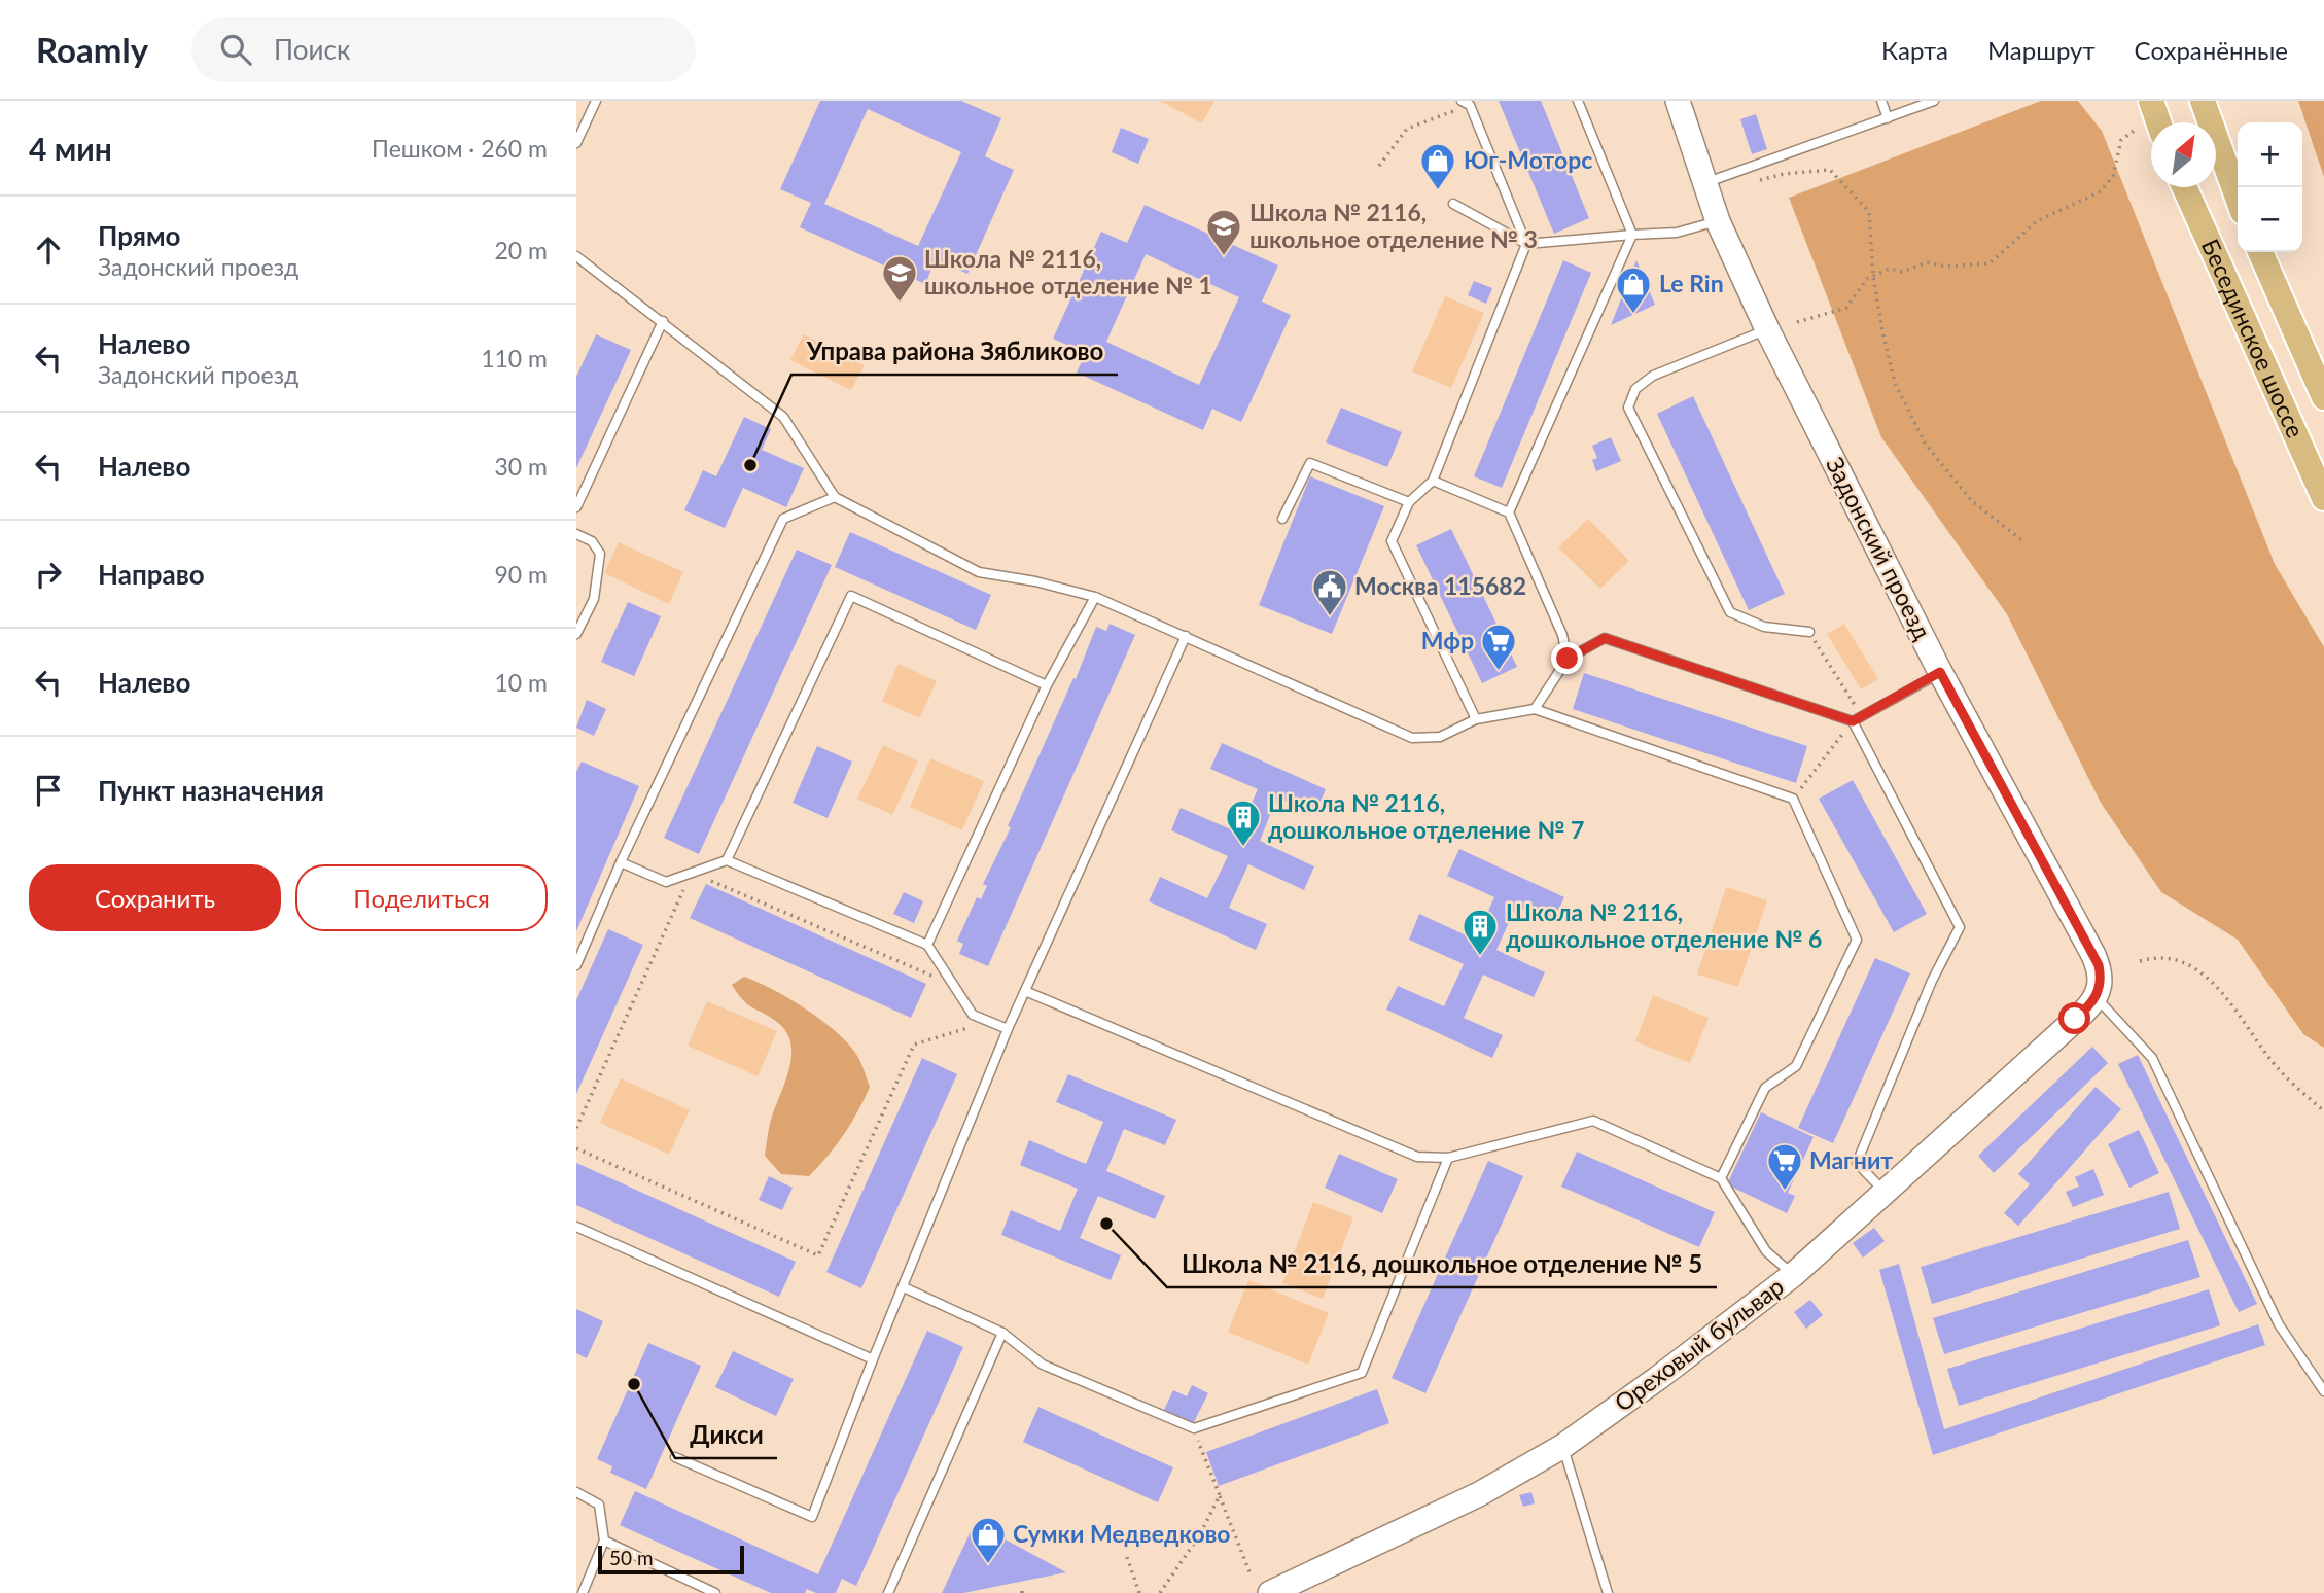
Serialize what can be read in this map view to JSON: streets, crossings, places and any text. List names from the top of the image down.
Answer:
{
  "streets": {
    "main road": ["Бесединское шоссе"],
    "street": ["Задонский проезд", "Ореховый бульвар"]
  },
  "crossings": [
    ["Задонский проезд", "Ореховый бульвар"]
  ],
  "places": {
    "shop": ["Юг-Моторс", "Le Rin", "Сумки Медведково"],
    "school or university": ["Школа № 2116, школьное отделение № 3", "Школа № 2116, школьное отделение № 1"],
    "other": ["Управа района Зябликово", "Школа № 2116, дошкольное отделение № 5", "Дикси"],
    "public building": ["Москва 115682"],
    "supermarket": ["Мфр", "Магнит"],
    "building": ["Школа № 2116, дошкольное отделение № 7", "Школа № 2116, дошкольное отделение № 6"]
  },
  "scale_bar": "50 m",
  "north": "top right",
  "page": {
    "header": "Roamly",
    "search": "Поиск",
    "nav": ["Карта", "Маршрут", "Сохранённые"],
    "heading": ["4 мин", "Пешком · 260 m"],
    "map_buttons": ["+", "−"],
    "list": [
      ["Прямо", "Задонский проезд", "20 m"],
      ["Налево", "Задонский проезд", "110 m"],
      ["Налево", "30 m"],
      ["Направо", "90 m"],
      ["Налево", "10 m"],
      "Пункт назначения"
    ],
    "buttons": ["Сохранить", "Поделиться"],
    "scale": "50 m"
  }
}
